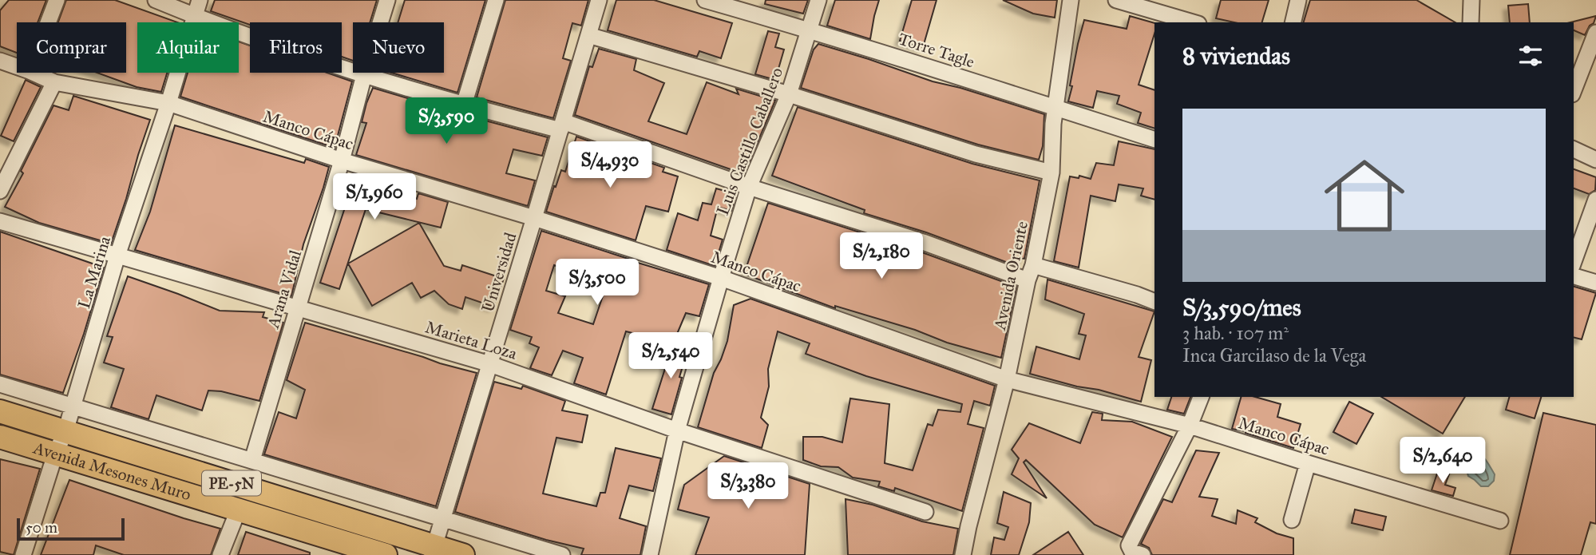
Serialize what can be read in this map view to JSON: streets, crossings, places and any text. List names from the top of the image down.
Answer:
{
  "streets": {
    "highway": ["Avenida Mesones Muro", "PE-5N"],
    "street": [
      "Torre Tagle",
      "Manco Cápac",
      "Luis Castillo Caballero",
      "La Marina",
      "Universidad",
      "Avenida Oriente",
      "Arana Vidal",
      "Marieta Loza"
    ]
  },
  "crossings": [
    ["Torre Tagle", "Luis Castillo Caballero"],
    ["Torre Tagle", "Avenida Oriente"],
    ["Manco Cápac", "Luis Castillo Caballero"],
    ["Manco Cápac", "La Marina"],
    ["Manco Cápac", "Universidad"],
    ["Manco Cápac", "Avenida Oriente"],
    ["Manco Cápac", "Arana Vidal"],
    ["Luis Castillo Caballero", "Marieta Loza"],
    ["La Marina", "Marieta Loza"],
    ["La Marina", "Avenida Mesones Muro"],
    ["La Marina", "PE-5N"],
    ["Universidad", "Marieta Loza"],
    ["Universidad", "PE-5N"],
    ["Arana Vidal", "Marieta Loza"]
  ],
  "scale_bar": "50 m",
  "page": {
    "chip": [
      "Comprar",
      "Alquilar",
      "Filtros",
      "Nuevo"
    ],
    "heading": "8 viviendas",
    "list": [
      {
        "name": "S/3,590/mes",
        "note": "3 hab. · 107 m² · Inca Garcilaso de la Vega"
      }
    ],
    "price": [
      "S/3,590",
      "S/4,930",
      "S/1,960",
      "S/2,180",
      "S/3,500",
      "S/2,540",
      "S/2,640",
      "S/3,380"
    ],
    "scale": "50 m"
  }
}
